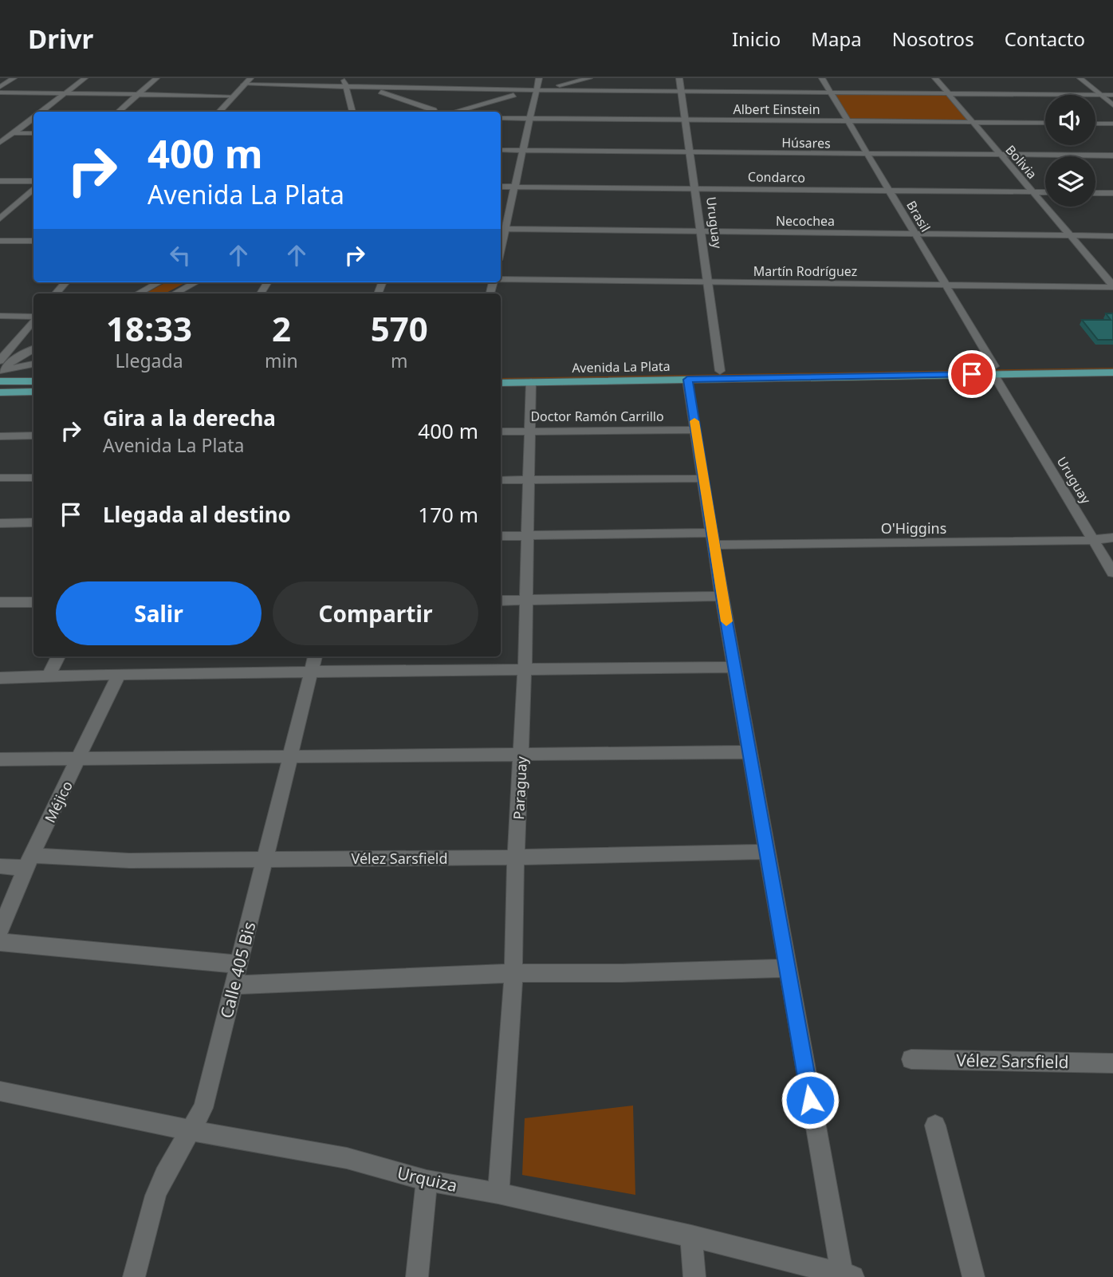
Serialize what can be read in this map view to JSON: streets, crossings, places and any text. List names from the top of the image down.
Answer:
{
  "streets": {
    "main road": ["Avenida La Plata"],
    "street": [
      "Albert Einstein",
      "Húsares",
      "Bolivia",
      "Condarco",
      "Brasil",
      "Necochea",
      "Uruguay",
      "Martín Rodríguez",
      "Doctor Ramón Carrillo",
      "O'Higgins",
      "Paraguay",
      "Méjico",
      "Vélez Sarsfield",
      "Calle 405 Bis",
      "Urquiza"
    ]
  },
  "crossings": [
    ["Albert Einstein", "Bolivia"],
    ["Albert Einstein", "Brasil"],
    ["Albert Einstein", "Uruguay"],
    ["Húsares", "Bolivia"],
    ["Húsares", "Brasil"],
    ["Húsares", "Uruguay"],
    ["Bolivia", "Condarco"],
    ["Bolivia", "Necochea"],
    ["Bolivia", "Martín Rodríguez"],
    ["Condarco", "Brasil"],
    ["Condarco", "Uruguay"],
    ["Brasil", "Necochea"],
    ["Brasil", "Uruguay"],
    ["Brasil", "Martín Rodríguez"],
    ["Brasil", "Avenida La Plata"],
    ["Necochea", "Uruguay"],
    ["Uruguay", "Martín Rodríguez"],
    ["Uruguay", "Avenida La Plata"],
    ["Uruguay", "O'Higgins"],
    ["Avenida La Plata", "Paraguay"],
    ["Doctor Ramón Carrillo", "Paraguay"],
    ["O'Higgins", "Paraguay"],
    ["Paraguay", "Vélez Sarsfield"],
    ["Paraguay", "Urquiza"],
    ["Méjico", "Vélez Sarsfield"],
    ["Vélez Sarsfield", "Calle 405 Bis"],
    ["Calle 405 Bis", "Urquiza"]
  ],
  "page": {
    "header": "Drivr",
    "nav": [
      "Inicio",
      "Mapa",
      "Nosotros",
      "Contacto"
    ],
    "turn": ["400 m", "Avenida La Plata"],
    "eta": [
      "18:33",
      "Llegada",
      "2",
      "min",
      "570",
      "m"
    ],
    "list": [
      {
        "name": "Gira a la derecha",
        "note": "Avenida La Plata",
        "value": "400 m"
      },
      {
        "name": "Llegada al destino",
        "value": "170 m"
      }
    ],
    "buttons": ["Salir", "Compartir"]
  }
}
